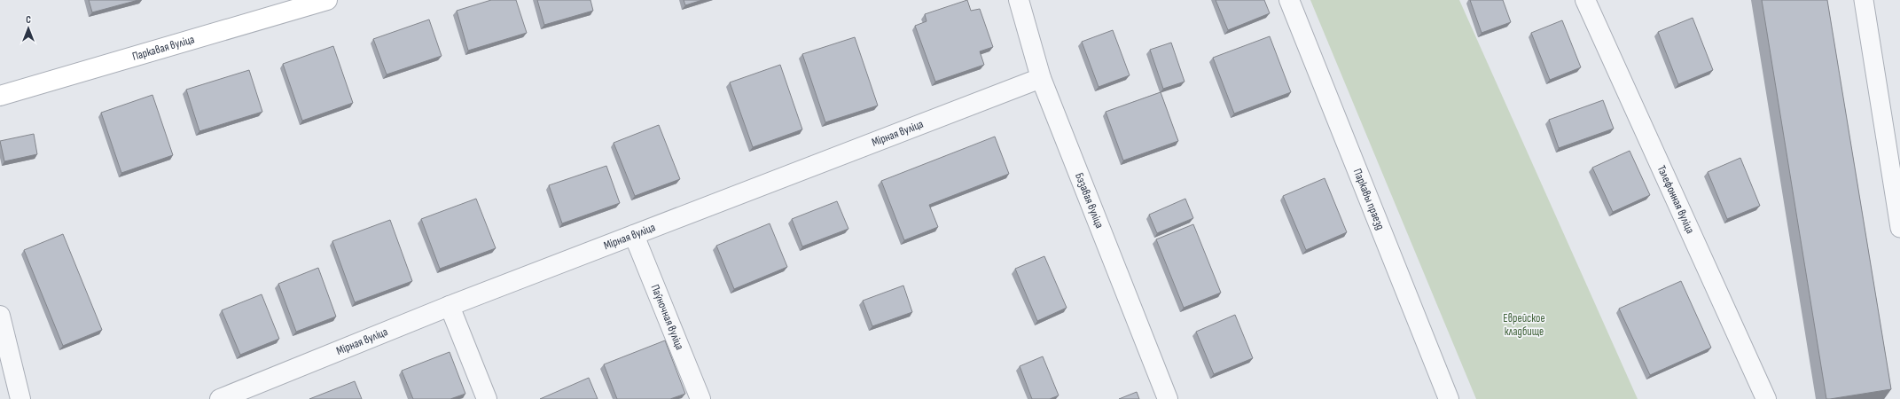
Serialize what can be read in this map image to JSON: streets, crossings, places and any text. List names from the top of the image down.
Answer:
{
  "streets": {
    "street": [
      "Паркавая вуліца",
      "Мірная вуліца",
      "Паркавы праезд",
      "Тэлефонная вуліца",
      "Бэзавая вуліца",
      "Паўночная вуліца"
    ]
  },
  "crossings": [
    ["Мірная вуліца", "Бэзавая вуліца"],
    ["Мірная вуліца", "Паўночная вуліца"]
  ],
  "parks": ["Еврейское кладбище"],
  "north": "top"
}
